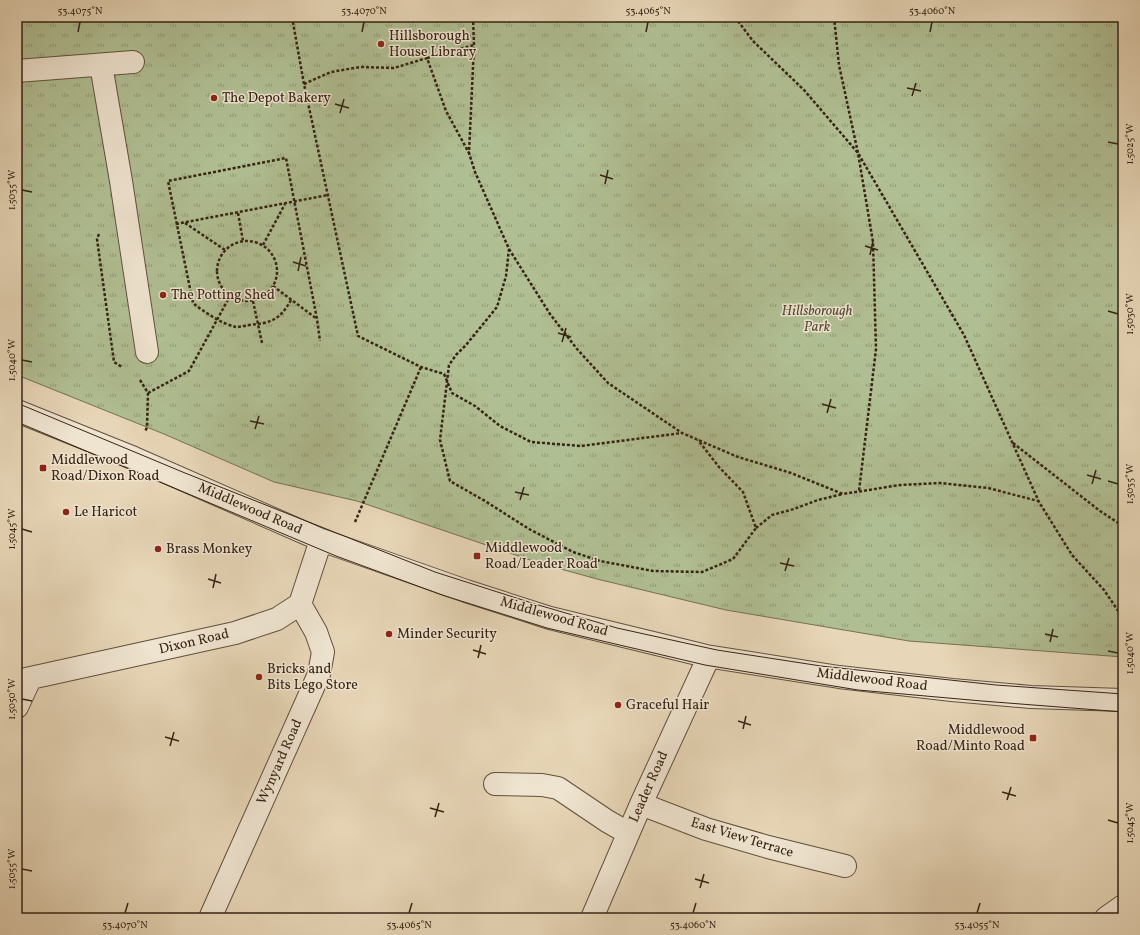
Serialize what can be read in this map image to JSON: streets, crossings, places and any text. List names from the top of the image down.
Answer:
{
  "streets": {
    "street": [
      "Middlewood Road",
      "Dixon Road",
      "Wynyard Road",
      "Leader Road",
      "East View Terrace"
    ]
  },
  "crossings": [
    ["Middlewood Road", "Leader Road"],
    ["Dixon Road", "Wynyard Road"],
    ["Leader Road", "East View Terrace"]
  ],
  "parks": ["Hillsborough Park"],
  "places": {
    "other": [
      "Hillsborough House Library",
      "The Depot Bakery",
      "The Potting Shed",
      "Le Haricot",
      "Brass Monkey",
      "Minder Security",
      "Bricks and Bits Lego Store",
      "Graceful Hair"
    ],
    "transit": ["Middlewood Road/Dixon Road", "Middlewood Road/Leader Road", "Middlewood Road/Minto Road"]
  },
  "coordinates": [
    "53.4075°N",
    "53.4070°N",
    "53.4065°N",
    "53.4060°N",
    "1.5025°W",
    "1.5035°W",
    "1.5030°W",
    "1.5040°W",
    "1.5045°W",
    "1.5050°W",
    "1.5055°W",
    "53.4055°N"
  ]
}
